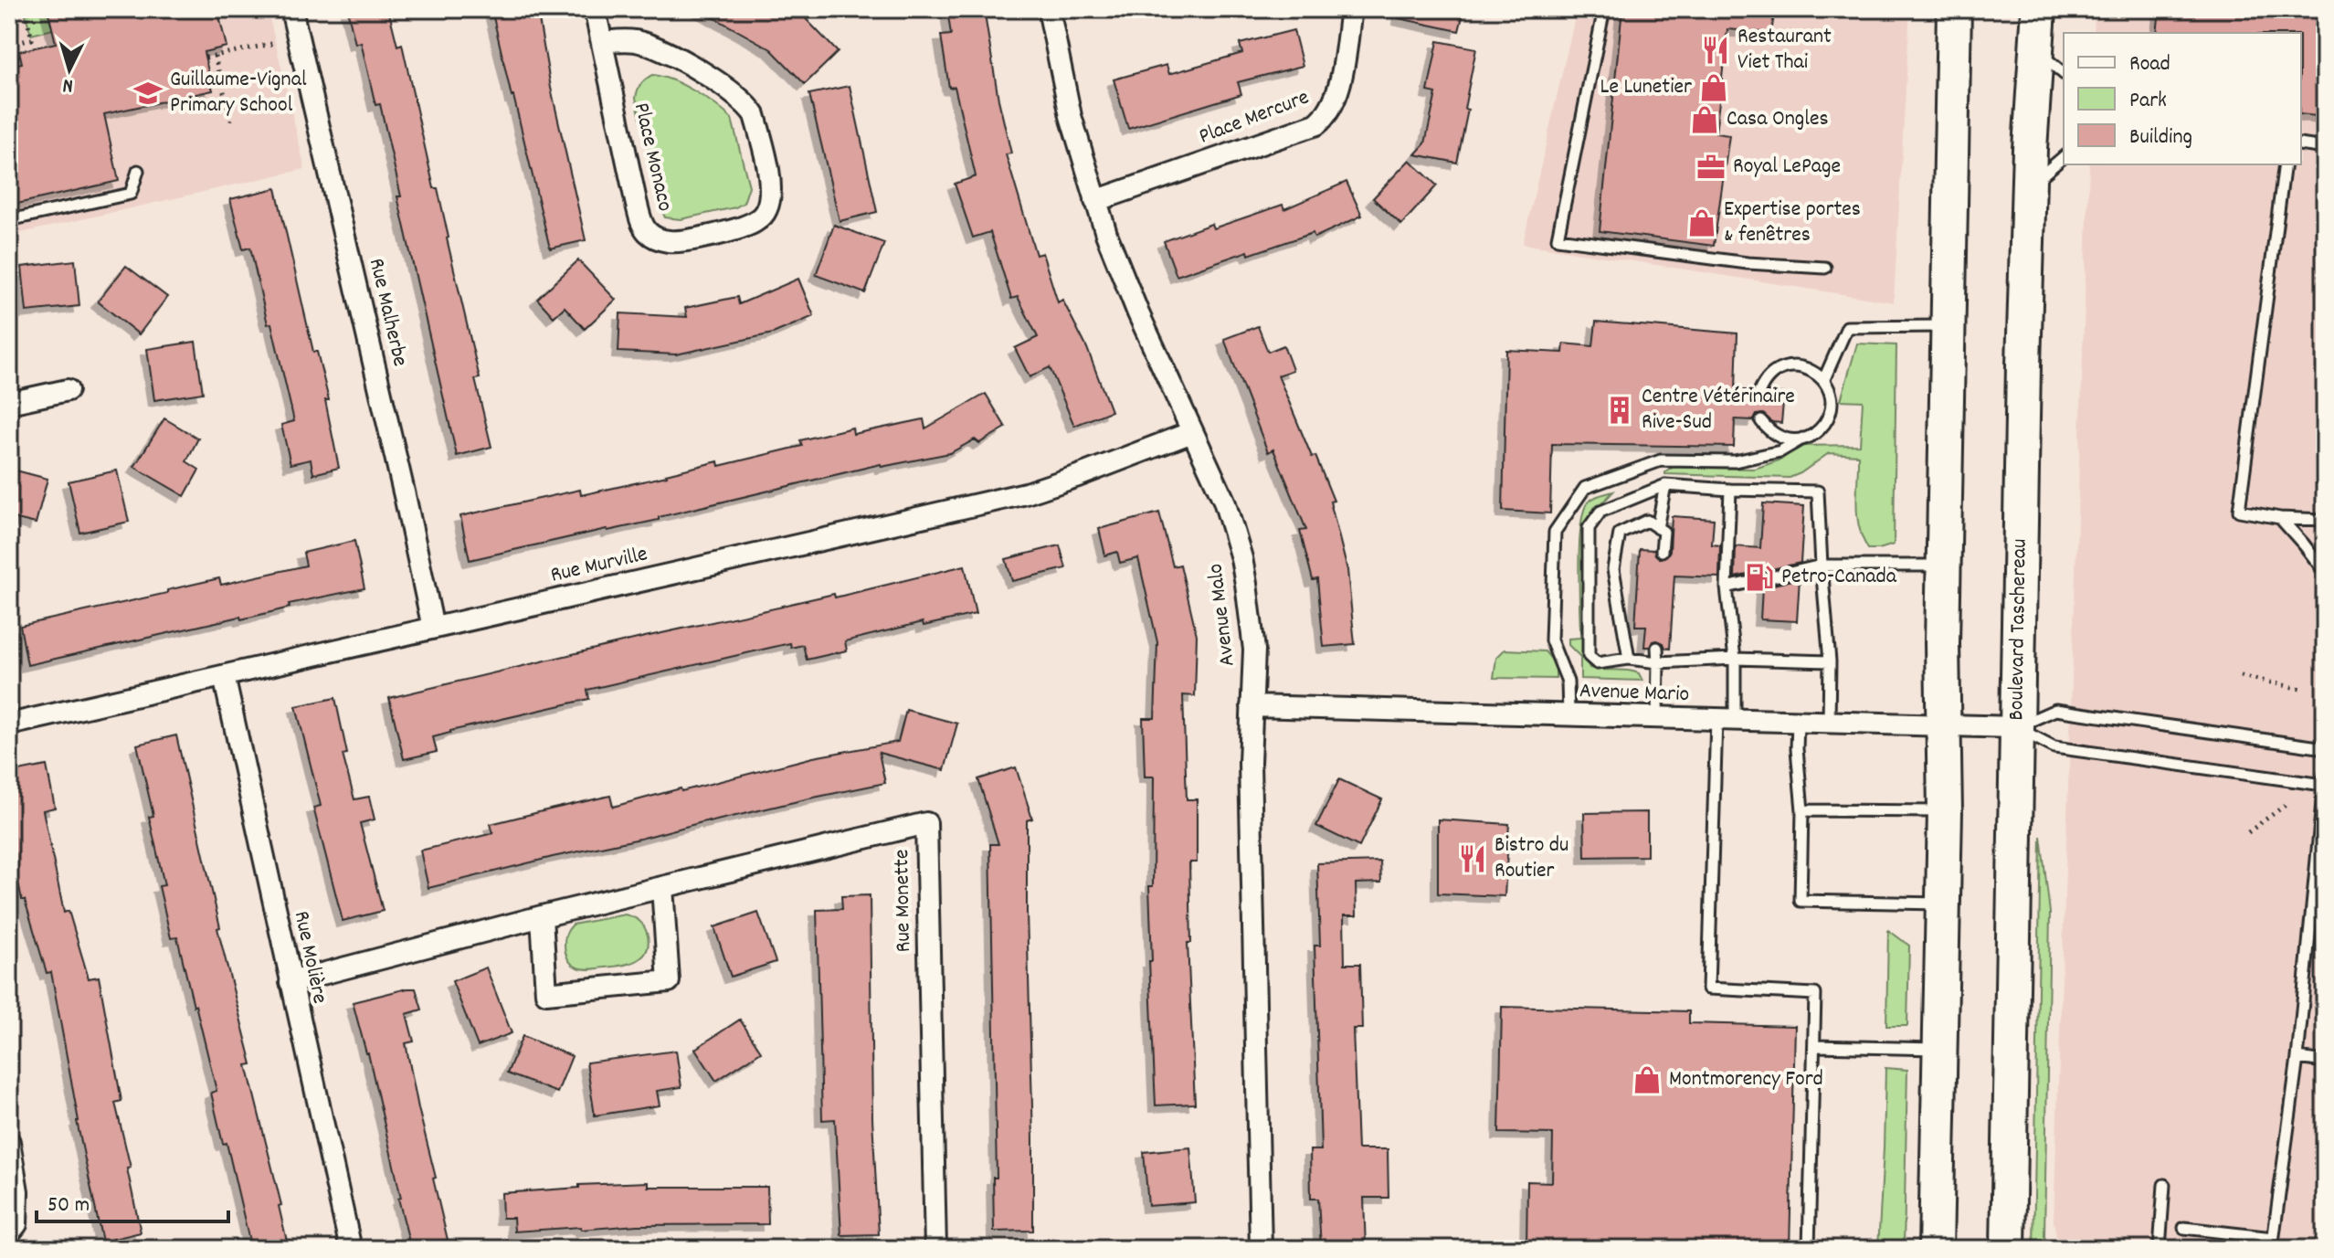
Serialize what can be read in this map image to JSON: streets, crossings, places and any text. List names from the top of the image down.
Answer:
{
  "streets": {
    "main road": ["Boulevard Taschereau"],
    "street": [
      "Place Mercure",
      "Place Monaco",
      "Rue Malherbe",
      "Rue Murville",
      "Avenue Malo",
      "Avenue Mario",
      "Rue Monette",
      "Rue Molière"
    ]
  },
  "crossings": [
    ["Place Mercure", "Avenue Malo"],
    ["Rue Malherbe", "Rue Murville"],
    ["Rue Murville", "Avenue Malo"],
    ["Rue Murville", "Rue Molière"],
    ["Avenue Malo", "Avenue Mario"],
    ["Boulevard Taschereau", "Avenue Mario"],
    ["Rue Monette", "Rue Molière"]
  ],
  "places": {
    "restaurant": ["Restaurant Viet Thai", "Bistro du Routier"],
    "shop": [
      "Le Lunetier",
      "Casa Ongles",
      "Expertise portes & fenêtres",
      "Montmorency Ford"
    ],
    "school or university": ["Guillaume-Vignal Primary School"],
    "office": ["Royal LePage"],
    "building": ["Centre Vétérinaire Rive-Sud"],
    "fuel station": ["Petro-Canada"]
  },
  "legend": ["Road", "Park", "Building"],
  "scale_bar": "50 m",
  "north": "bottom"
}
